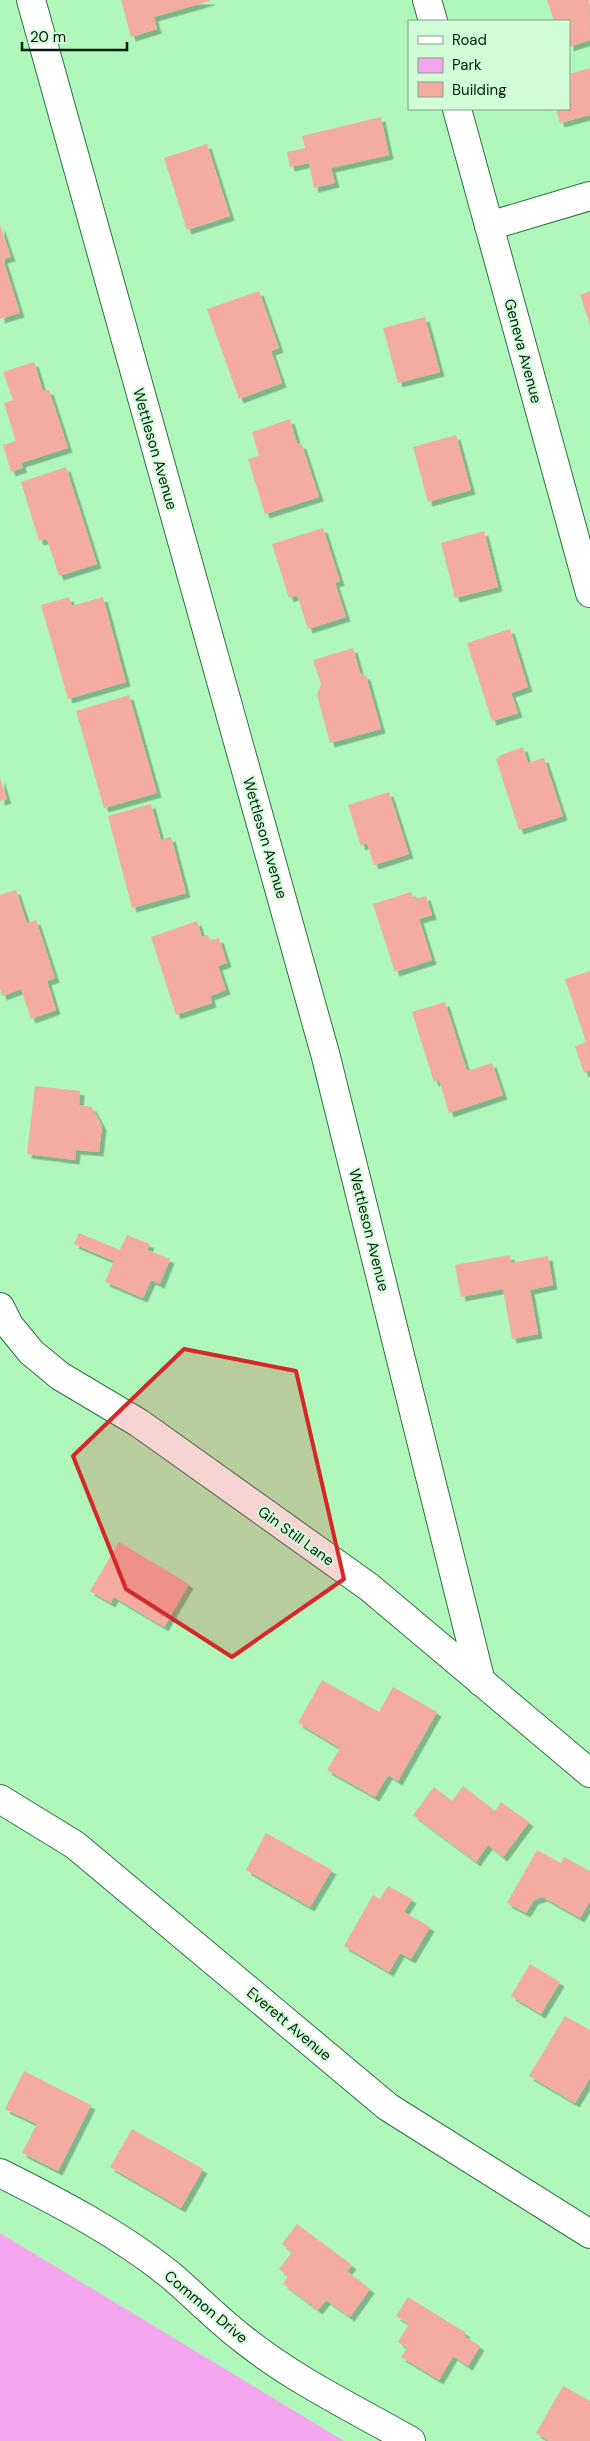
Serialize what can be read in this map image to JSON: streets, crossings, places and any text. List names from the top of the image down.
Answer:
{
  "streets": {
    "street": [
      "Geneva Avenue",
      "Wettleson Avenue",
      "Gin Still Lane",
      "Everett Avenue",
      "Common Drive"
    ]
  },
  "crossings": [
    ["Wettleson Avenue", "Gin Still Lane"]
  ],
  "legend": ["Road", "Park", "Building"],
  "scale_bar": "20 m"
}
